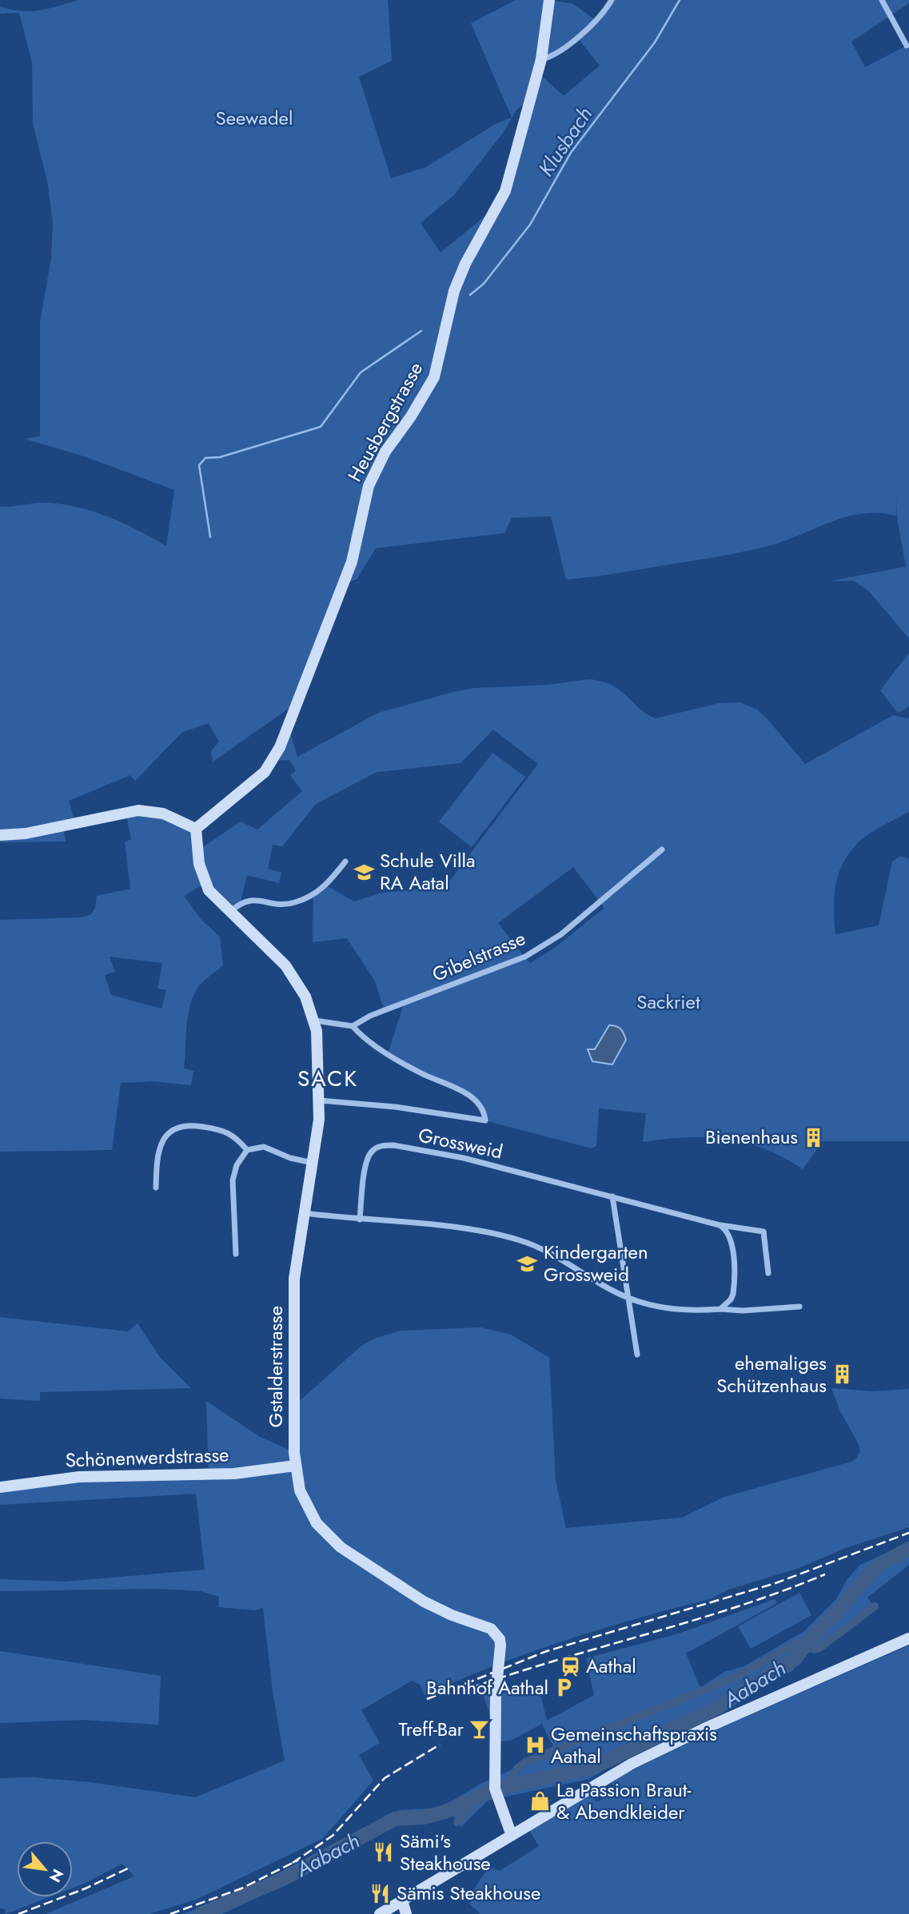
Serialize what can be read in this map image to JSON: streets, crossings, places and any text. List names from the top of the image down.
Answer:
{
  "streets": {
    "street": [
      "Heusbergstrasse",
      "Gibelstrasse",
      "Grossweid",
      "Gstalderstrasse",
      "Schönenwerdstrasse"
    ]
  },
  "crossings": [
    ["Heusbergstrasse", "Gstalderstrasse"],
    ["Gstalderstrasse", "Schönenwerdstrasse"]
  ],
  "districts": ["SACK"],
  "water": ["Klusbach", "Aabach"],
  "parks": ["Seewadel", "Sackriet"],
  "places": {
    "school or university": ["Schule Villa RA Aatal", "Kindergarten Grossweid"],
    "building": ["Bienenhaus", "ehemaliges Schützenhaus"],
    "station": ["Aathal"],
    "parking": ["Bahnhof Aathal"],
    "bar": ["Treff-Bar"],
    "hospital": ["Gemeinschaftspraxis Aathal"],
    "shop": ["La Passion Braut- & Abendkleider"],
    "restaurant": ["Sämi's Steakhouse", "Sämis Steakhouse"]
  },
  "north": "bottom right"
}
